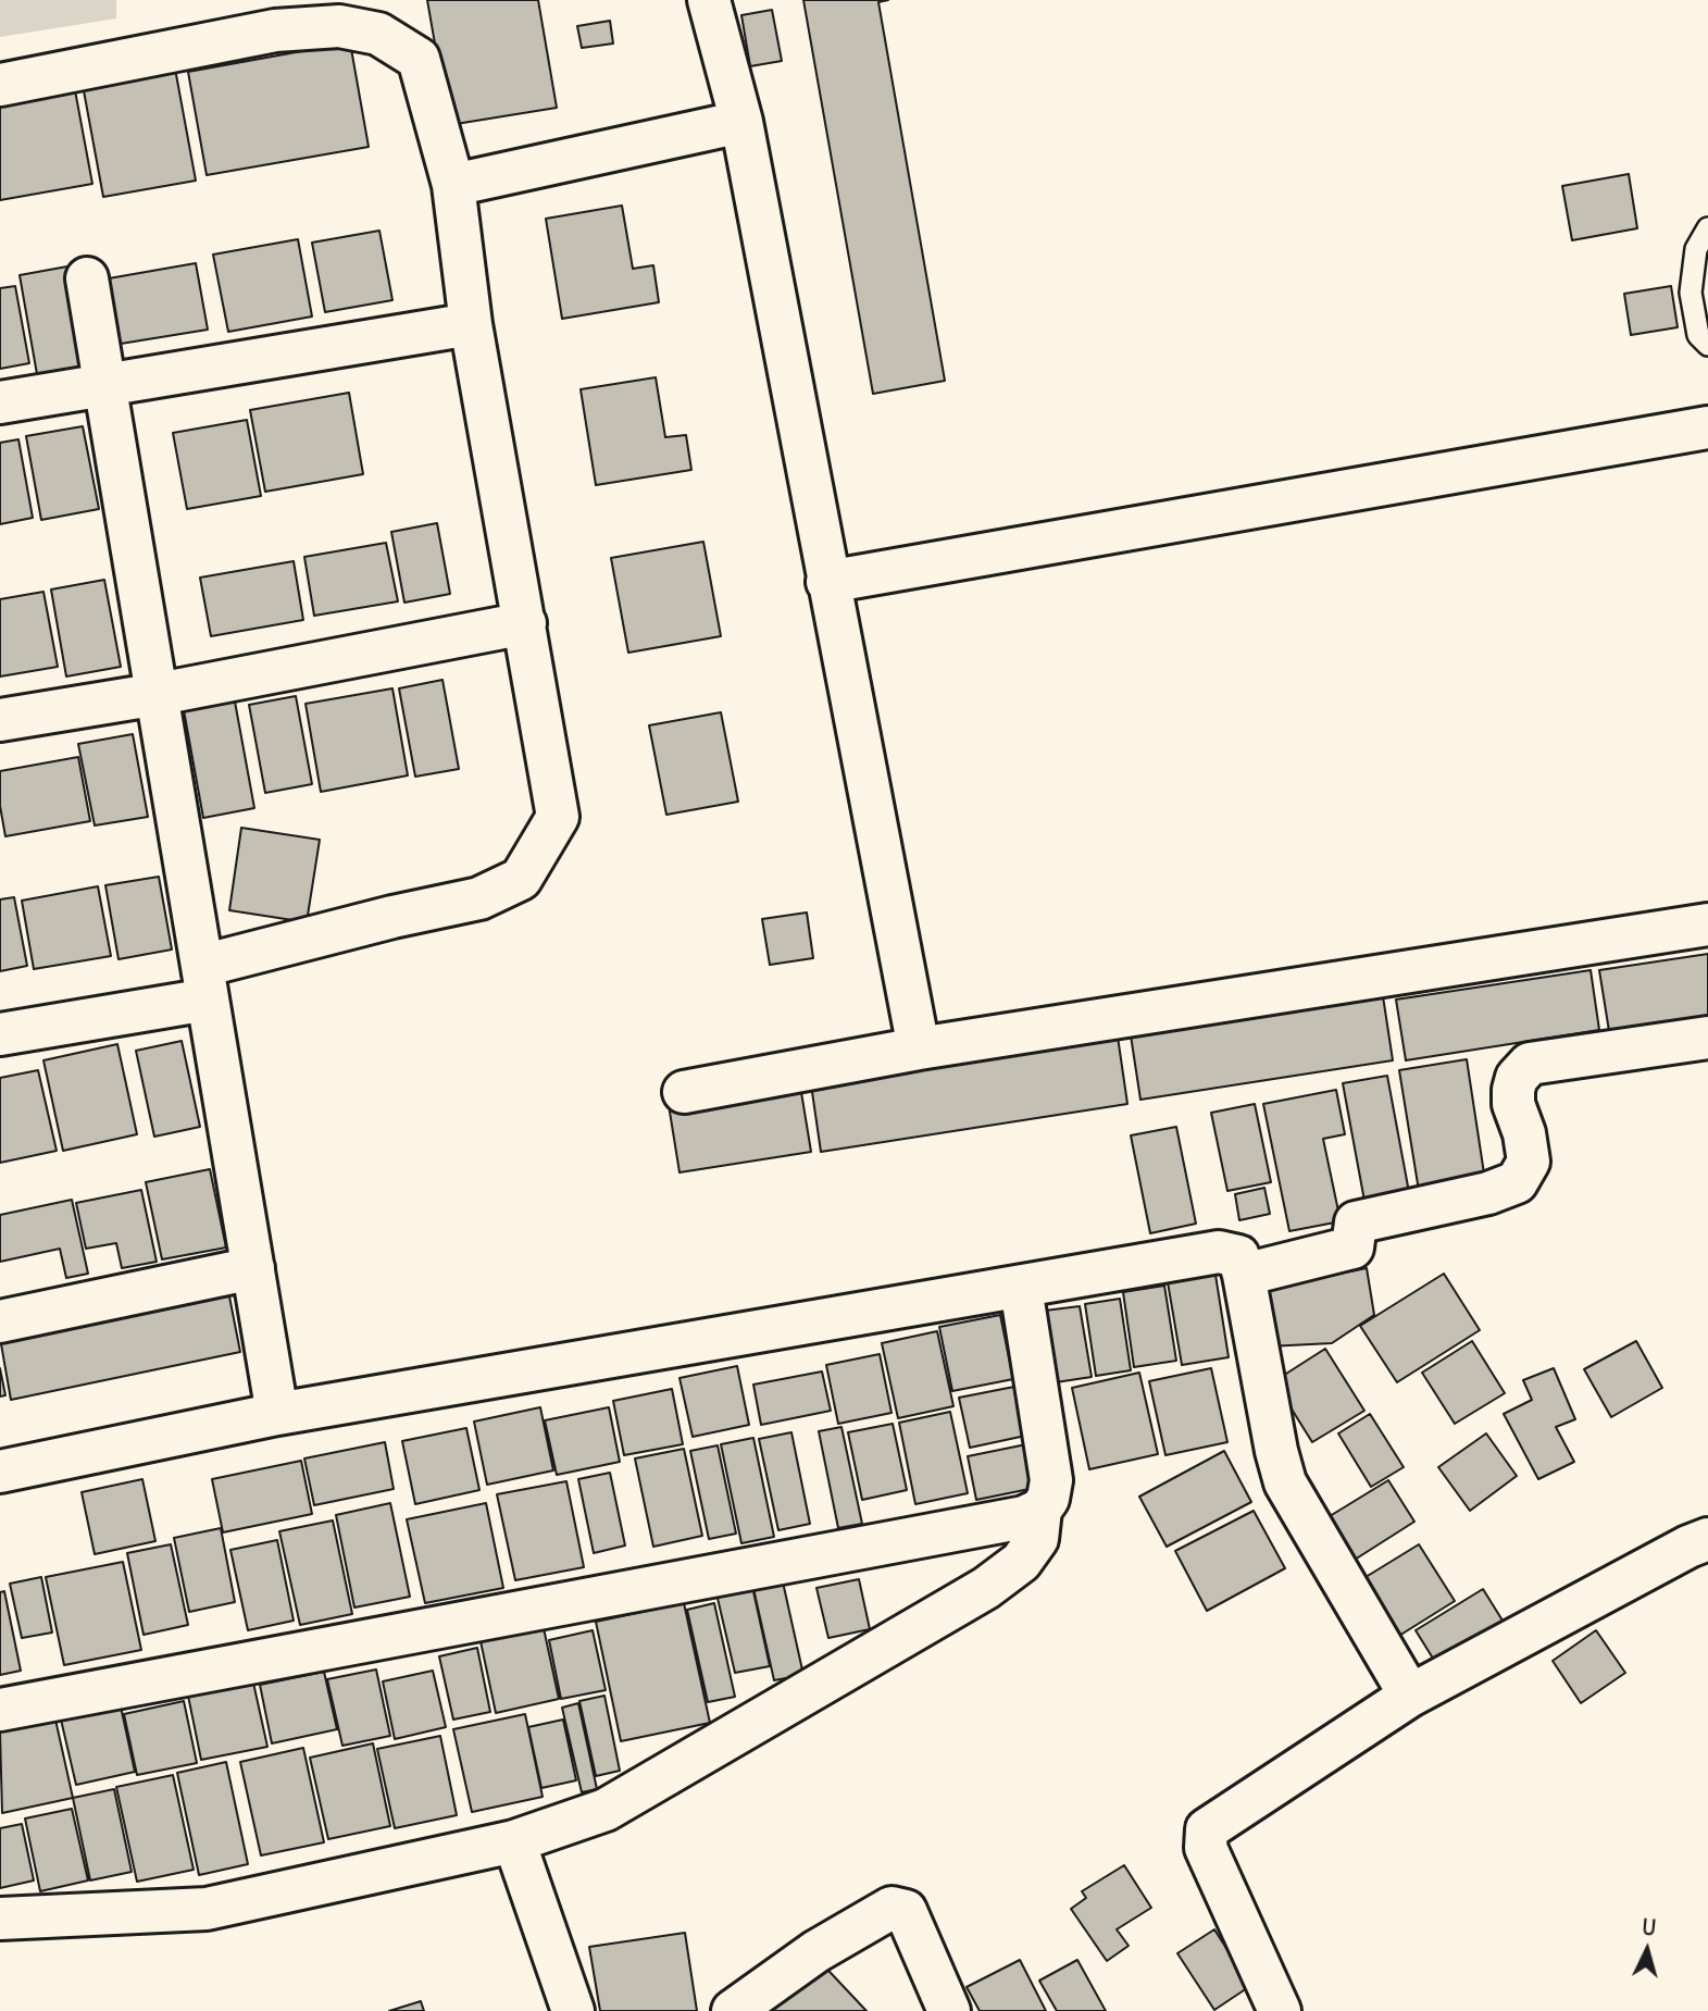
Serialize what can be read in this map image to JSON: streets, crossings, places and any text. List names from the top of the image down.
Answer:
{
  "north": "top"
}
